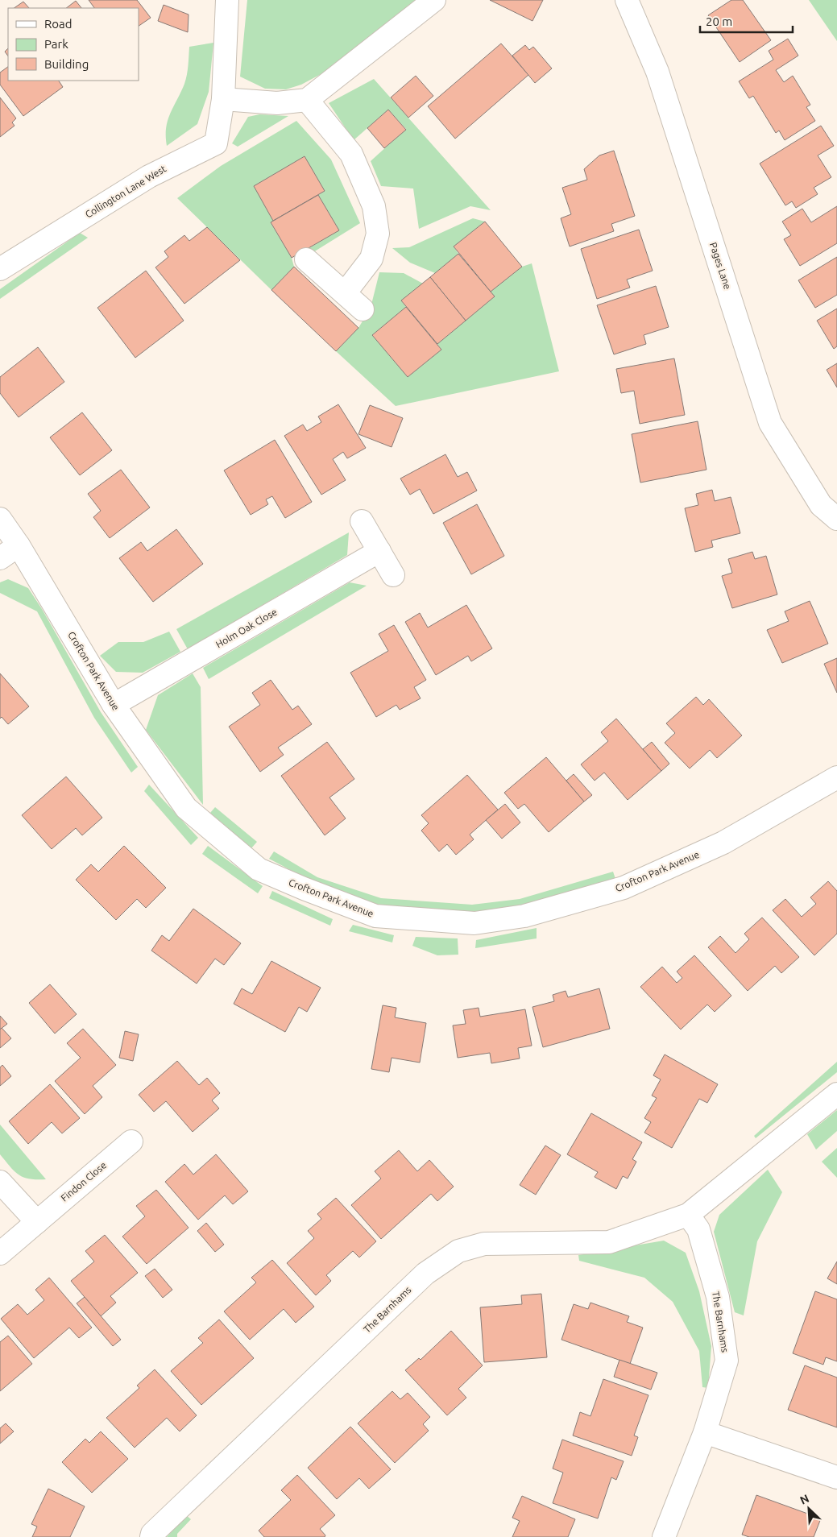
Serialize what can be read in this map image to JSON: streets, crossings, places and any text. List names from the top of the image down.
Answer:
{
  "streets": {
    "street": [
      "Collington Lane West",
      "Pages Lane",
      "Holm Oak Close",
      "Crofton Park Avenue",
      "Findon Close",
      "The Barnhams"
    ]
  },
  "crossings": [
    ["Holm Oak Close", "Crofton Park Avenue"]
  ],
  "legend": ["Road", "Park", "Building"],
  "scale_bar": "20 m",
  "north": "top left"
}
